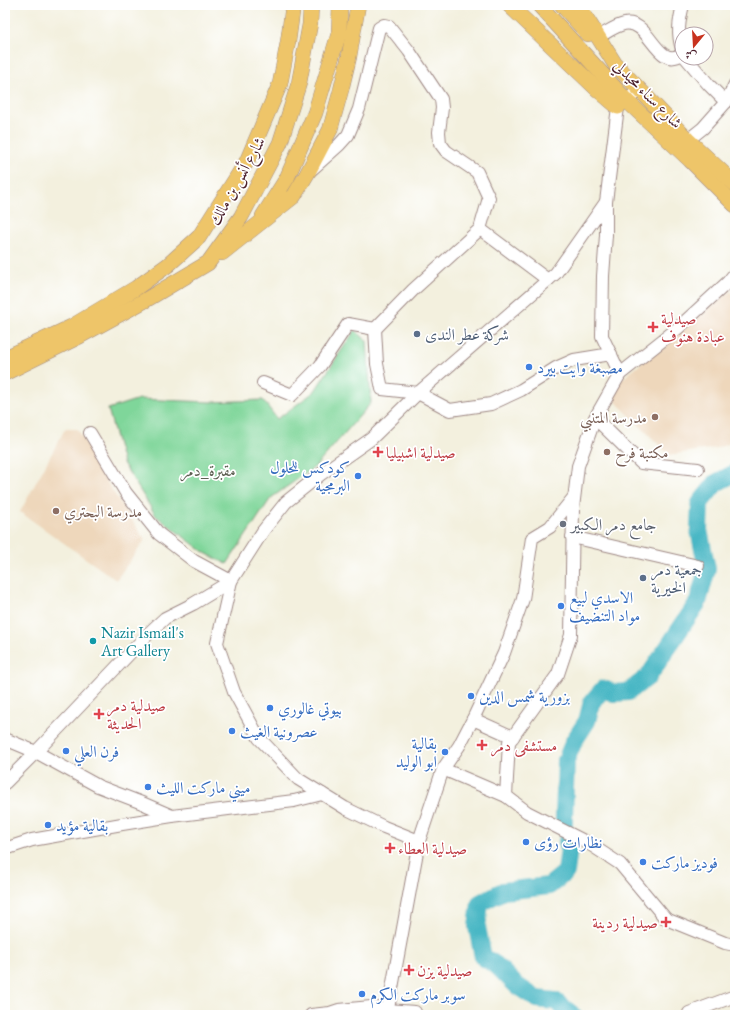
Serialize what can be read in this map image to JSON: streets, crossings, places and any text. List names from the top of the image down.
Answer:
{
  "streets": {
    "main road": ["شارع سناء محيدلي", "شارع أنس بن مالك"]
  },
  "parks": ["مقبرة_دمر"],
  "places": {
    "health": [
      "صيدلية عبادة هنوف",
      "صيدلية اشبيليا",
      "صيدلية دمر الحديثة",
      "مستشفى دمر",
      "صيدلية العطاء",
      "صيدلية ردينة",
      "صيدلية يزن"
    ],
    "other": [
      "شركة عطر الندى",
      "مصبغة وايت بيرد",
      "مدرسة المتنبي",
      "مكتبة فرح",
      "كودكس للحلول البرمجية",
      "مدرسة البحتري",
      "جامع دمر الكبير",
      "جمعية دمر الخيرية",
      "الاسدي لبيع مواد التنضيف",
      "Nazir Ismail's Art Gallery",
      "بزورية شمس الدين",
      "بيوتي غالوري",
      "عصرونية الغيث",
      "فرن العلي",
      "بقالية ابو الوليد",
      "ميني ماركت الليث",
      "بقالية مؤيد",
      "نظارات رؤى",
      "فوديز ماركت",
      "سوبر ماركت الكرم"
    ]
  },
  "north": "bottom"
}
